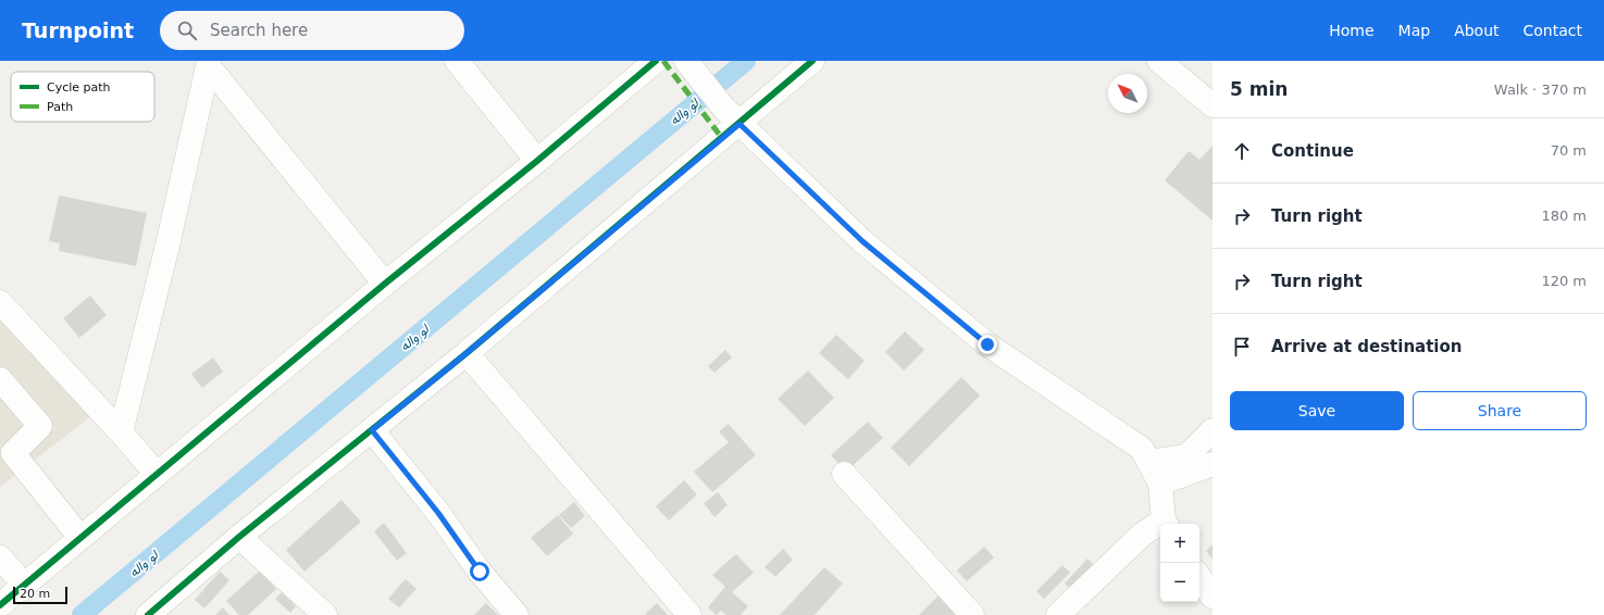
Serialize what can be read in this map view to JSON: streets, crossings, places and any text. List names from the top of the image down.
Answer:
{
  "water": ["لو واله"],
  "legend": ["Cycle path", "Path"],
  "scale_bar": "20 m",
  "north": "top left",
  "page": {
    "header": "Turnpoint",
    "search": "Search here",
    "nav": [
      "Home",
      "Map",
      "About",
      "Contact"
    ],
    "heading": ["5 min", "Walk · 370 m"],
    "list": [
      ["Continue", "70 m"],
      ["Turn right", "180 m"],
      ["Turn right", "120 m"],
      "Arrive at destination"
    ],
    "buttons": ["Save", "Share"],
    "map_buttons": ["+", "−"],
    "scale": "20 m"
  }
}
